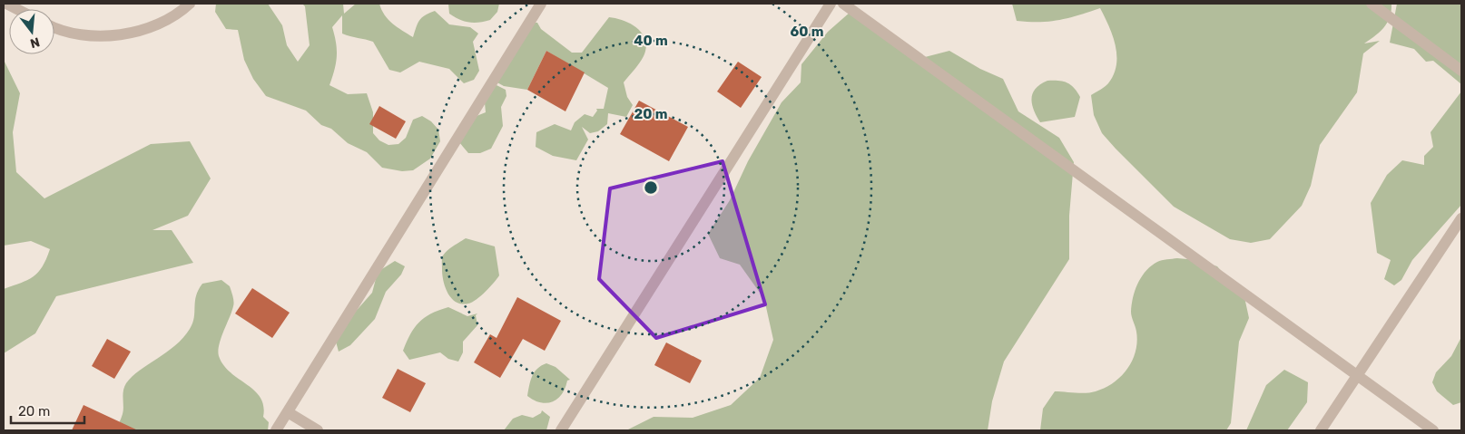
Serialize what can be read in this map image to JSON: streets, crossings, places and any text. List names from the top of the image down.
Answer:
{
  "scale_bar": "20 m",
  "north": "bottom",
  "rings": ["60 m", "40 m", "20 m"]
}
